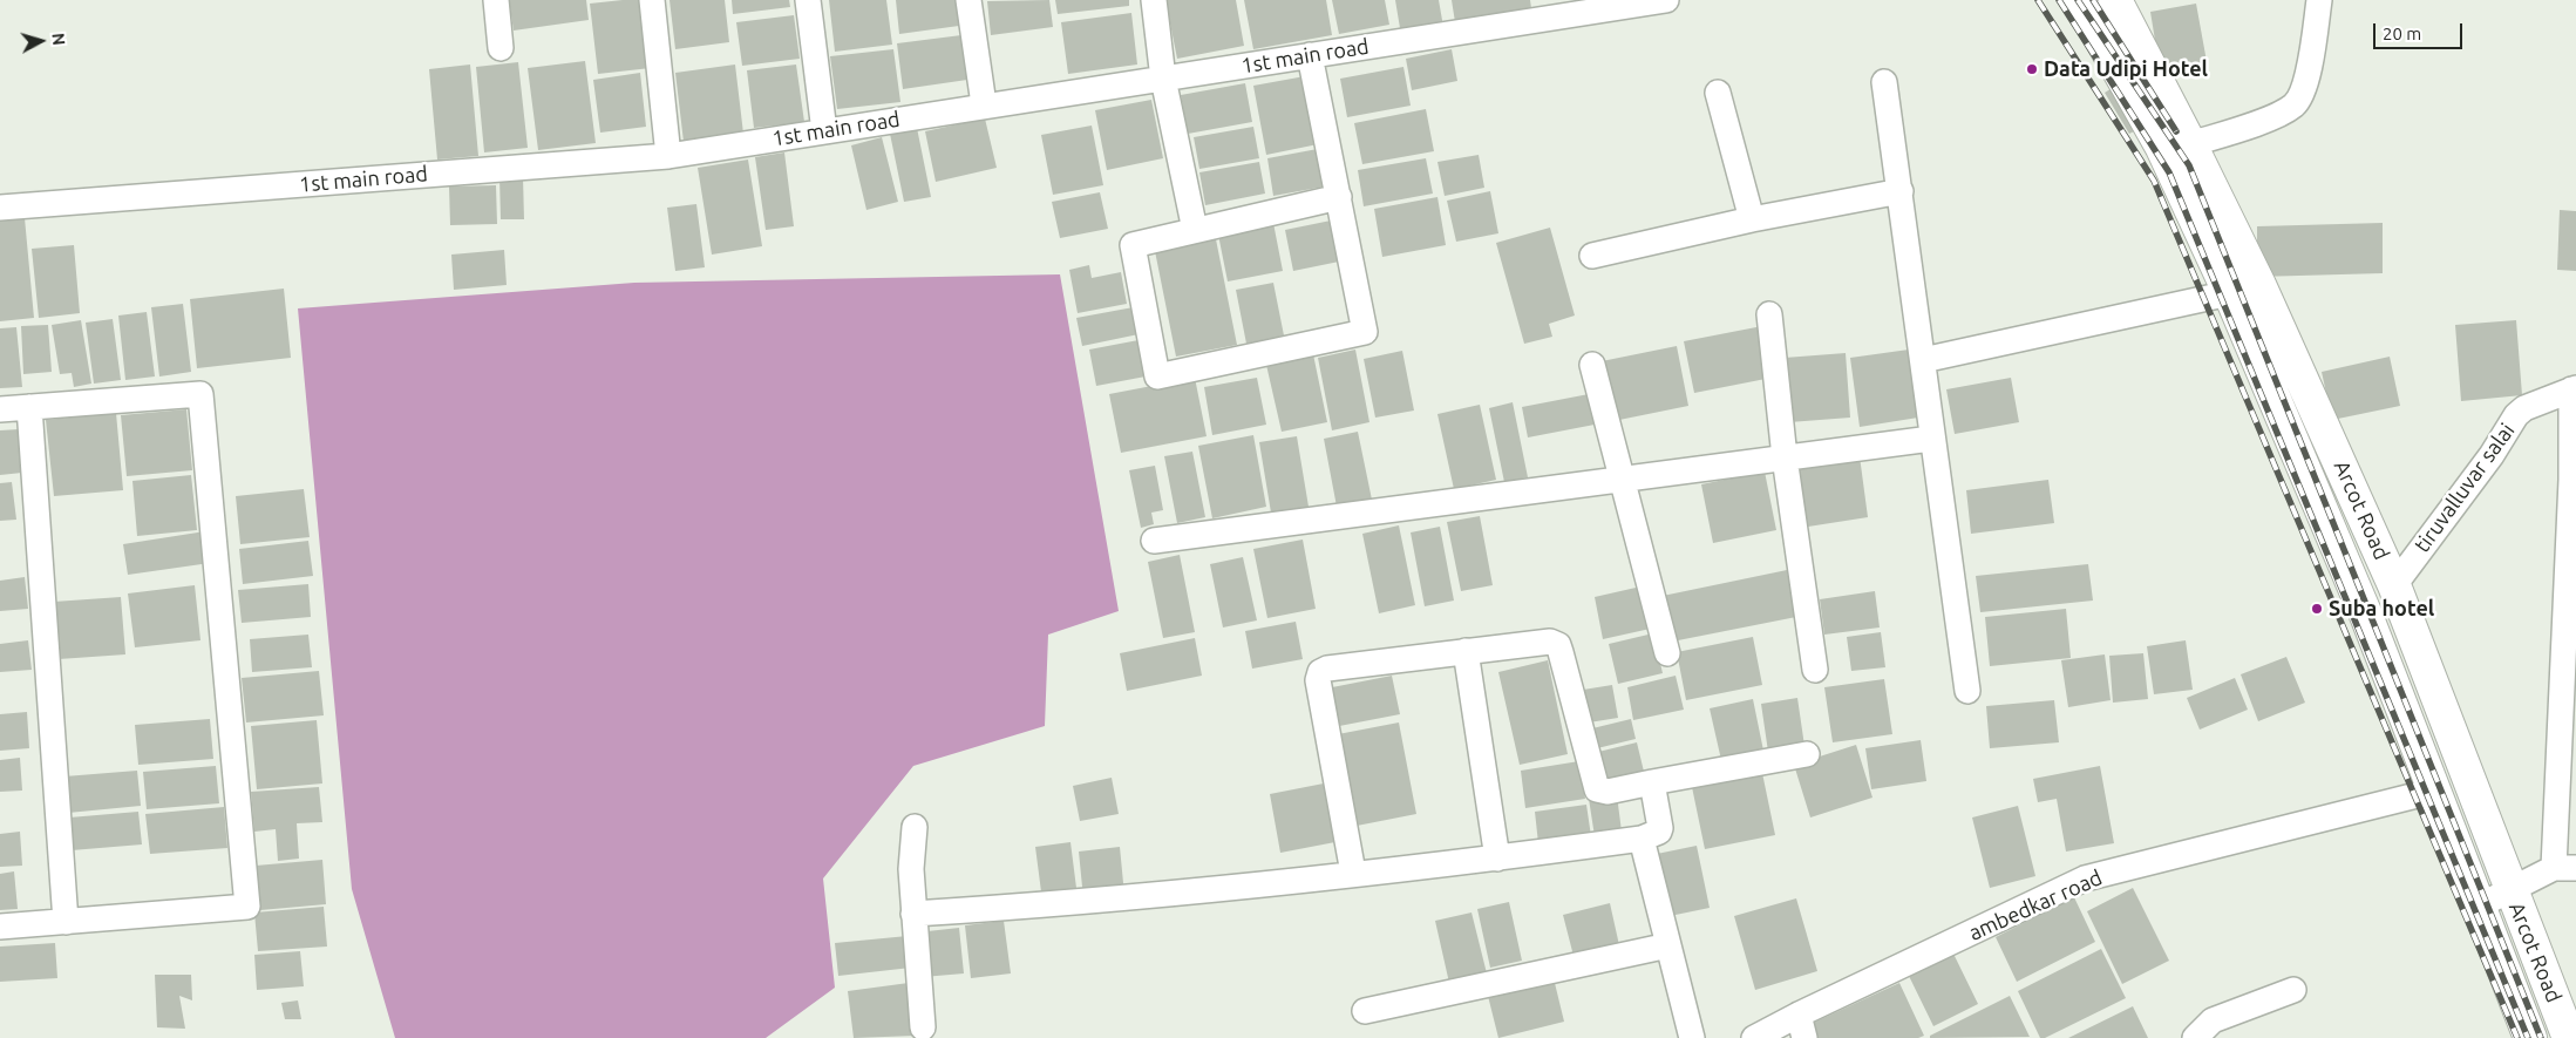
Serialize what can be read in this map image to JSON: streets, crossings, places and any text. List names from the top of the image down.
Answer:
{
  "streets": {
    "main road": ["Arcot Road"],
    "street": ["1st main road", "tiruvalluvar salai", "ambedkar road"]
  },
  "crossings": [
    ["tiruvalluvar salai", "Arcot Road"],
    ["Arcot Road", "ambedkar road"]
  ],
  "places": ["Data Udipi Hotel", "Suba hotel"],
  "scale_bar": "20 m",
  "north": "right"
}
